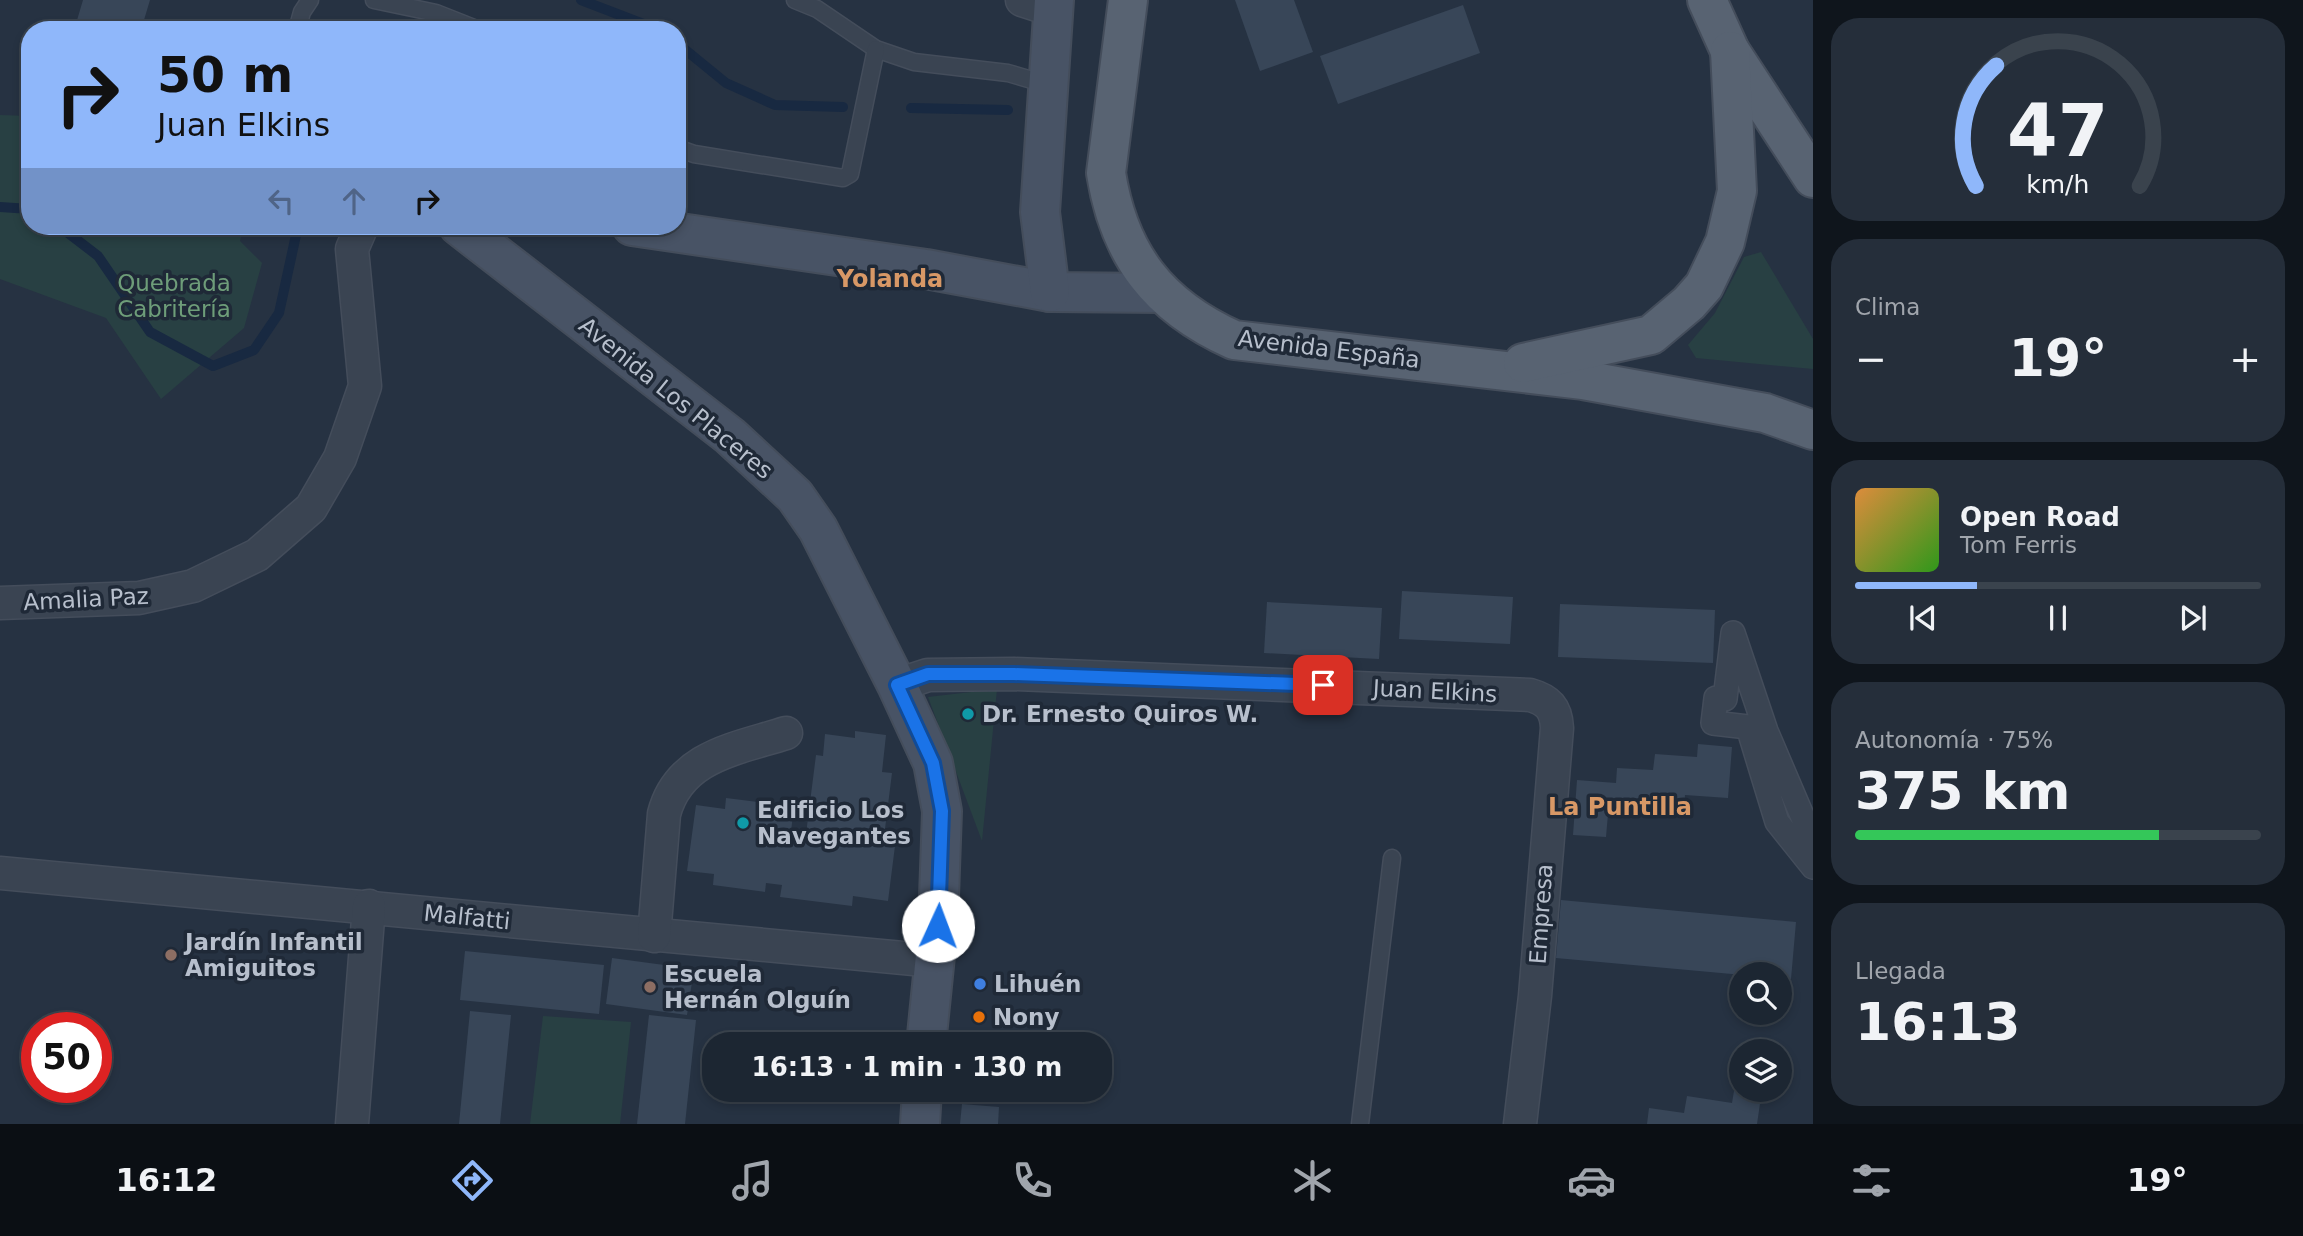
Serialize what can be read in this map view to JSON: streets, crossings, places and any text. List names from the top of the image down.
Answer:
{
  "streets": {
    "main road": ["Avenida España", "Avenida Los Placeres"],
    "street": [
      "Amalia Paz",
      "Juan Elkins",
      "Empresa",
      "Malfatti"
    ]
  },
  "crossings": [
    ["Avenida Los Placeres", "Juan Elkins"],
    ["Avenida Los Placeres", "Malfatti"],
    ["Juan Elkins", "Empresa"]
  ],
  "districts": ["Yolanda", "La Puntilla"],
  "parks": ["Quebrada Cabritería"],
  "places": [
    "Dr. Ernesto Quiros W.",
    "Edificio Los Navegantes",
    "Jardín Infantil Amiguitos",
    "Lihuén",
    "Escuela Hernán Olguín",
    "Nony"
  ],
  "page": {
    "turn": ["50 m", "Juan Elkins"],
    "tile": [
      "Clima",
      ["Autonomía · 75%", "375 km"],
      ["Llegada", "16:13"]
    ],
    "heat": ["−", "19°", "+"],
    "song": ["Open Road", "Tom Ferris"],
    "limit": "50",
    "trip": "16:13 · 1 min · 130 m",
    "tabs": ["16:12", "19°"],
    "gauge": ["47", "km/h"]
  }
}
